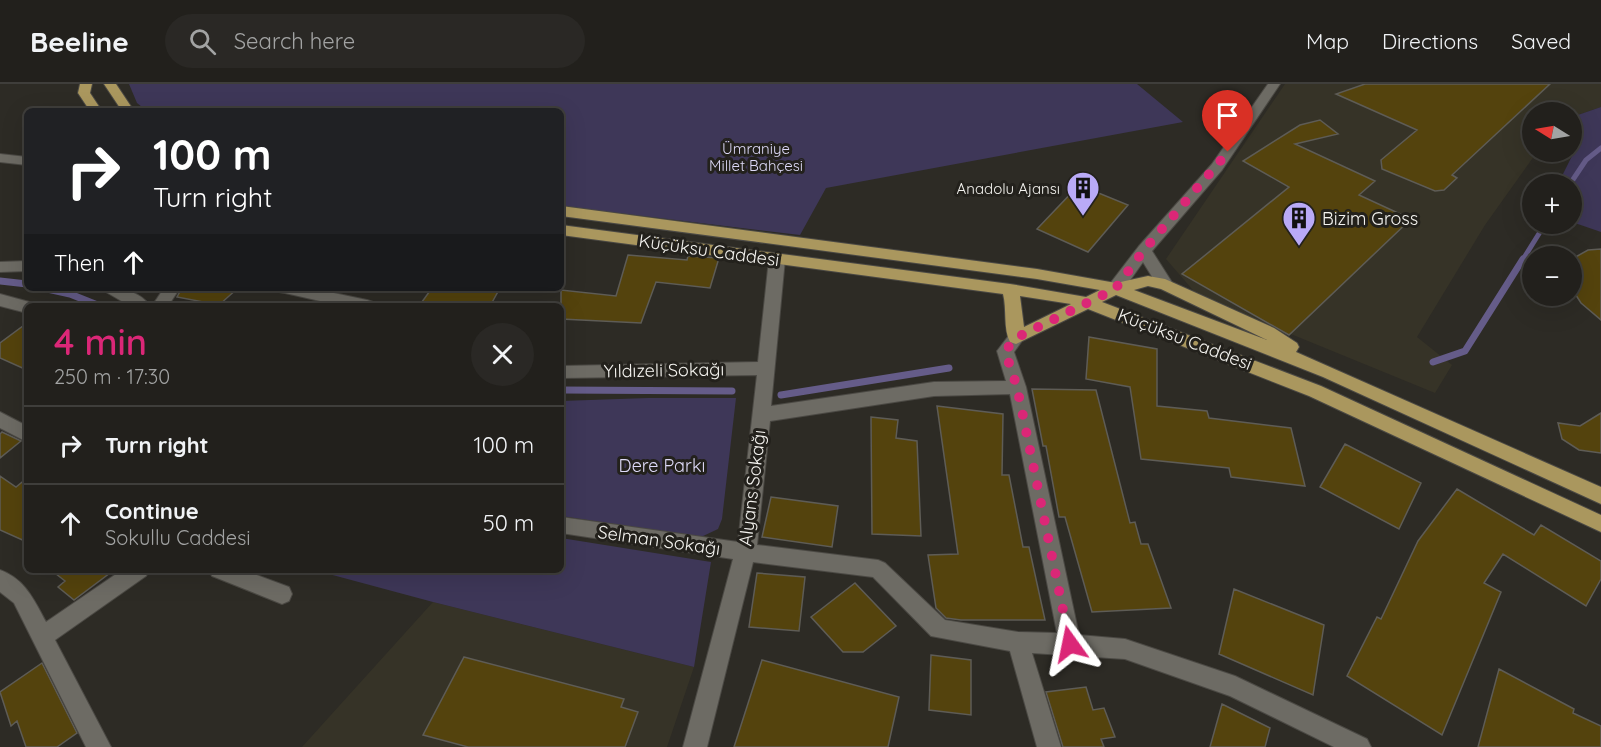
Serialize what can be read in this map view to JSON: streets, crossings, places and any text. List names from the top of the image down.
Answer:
{
  "streets": {
    "main road": ["Küçüksu Caddesi"],
    "street": ["Yıldızeli Sokağı", "Alyans Sokağı", "Selman Sokağı"]
  },
  "crossings": [
    ["Küçüksu Caddesi", "Alyans Sokağı"],
    ["Yıldızeli Sokağı", "Alyans Sokağı"],
    ["Alyans Sokağı", "Selman Sokağı"]
  ],
  "parks": ["Ümraniye Millet Bahçesi", "Dere Parkı"],
  "places": {
    "building": ["Anadolu Ajansı", "Bizim Gross"]
  },
  "north": "left",
  "page": {
    "header": "Beeline",
    "search": "Search here",
    "nav": ["Map", "Directions", "Saved"],
    "map_buttons": ["+", "−"],
    "turn": ["100 m", "Turn right"],
    "then": "Then",
    "heading": ["4 min", "250 m · 17:30"],
    "list": [
      {
        "name": "Turn right",
        "value": "100 m"
      },
      {
        "name": "Continue",
        "note": "Sokullu Caddesi",
        "value": "50 m"
      }
    ]
  }
}
